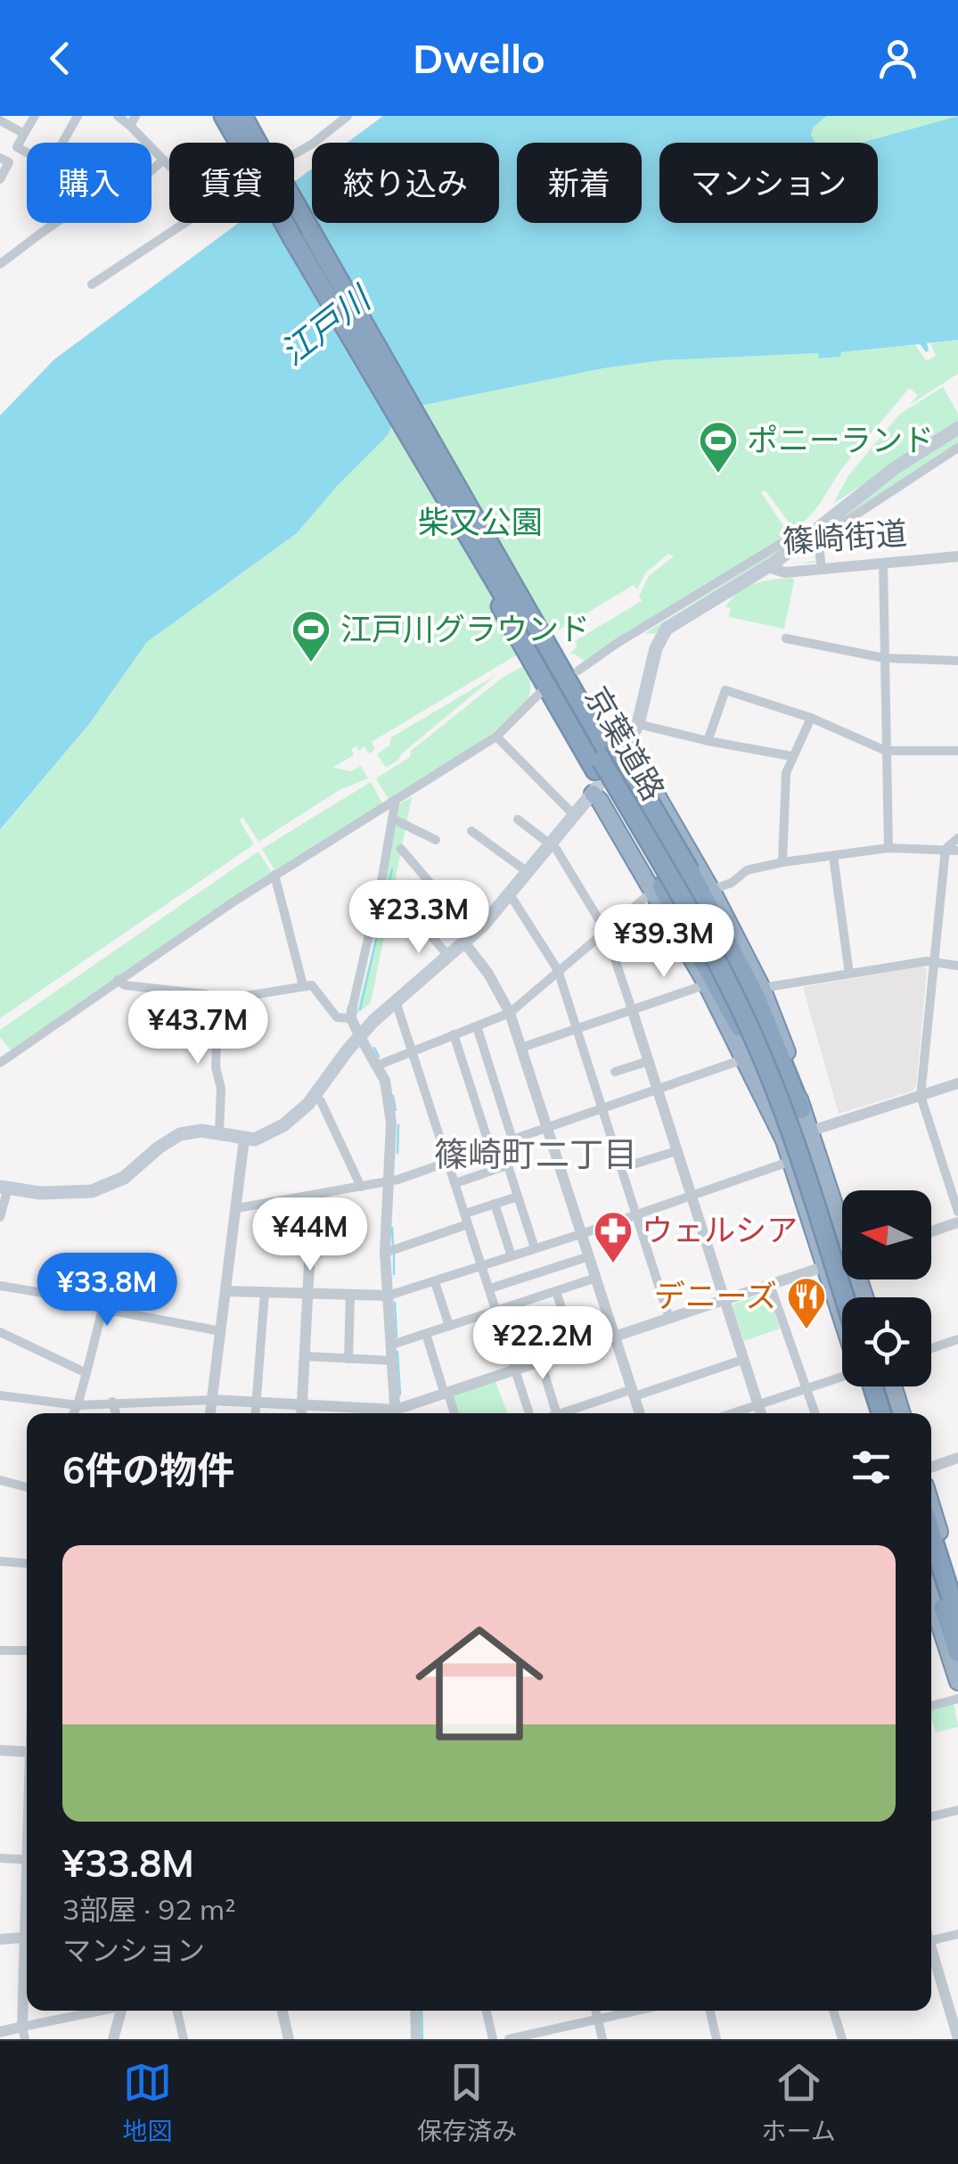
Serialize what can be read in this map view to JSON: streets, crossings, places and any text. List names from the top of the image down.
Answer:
{
  "streets": {
    "highway": ["京葉道路"],
    "main road": ["篠崎街道"]
  },
  "crossings": [
    ["篠崎街道", "京葉道路"]
  ],
  "districts": ["篠崎町二丁目"],
  "water": ["江戸川"],
  "parks": ["柴又公園"],
  "places": {
    "sports": ["ポニーランド", "江戸川グラウンド"],
    "pharmacy": ["ウェルシア"],
    "restaurant": ["デニーズ"]
  },
  "north": "left",
  "page": {
    "header": "Dwello",
    "chip": [
      "購入",
      "賃貸",
      "絞り込み",
      "新着",
      "マンション"
    ],
    "price": [
      "¥23.3M",
      "¥39.3M",
      "¥43.7M",
      "¥44M",
      "¥33.8M",
      "¥22.2M"
    ],
    "heading": "6件の物件",
    "list": [
      {
        "name": "¥33.8M",
        "note": "3部屋 · 92 m² · マンション"
      }
    ],
    "tabs": ["地図", "保存済み", "ホーム"]
  }
}
